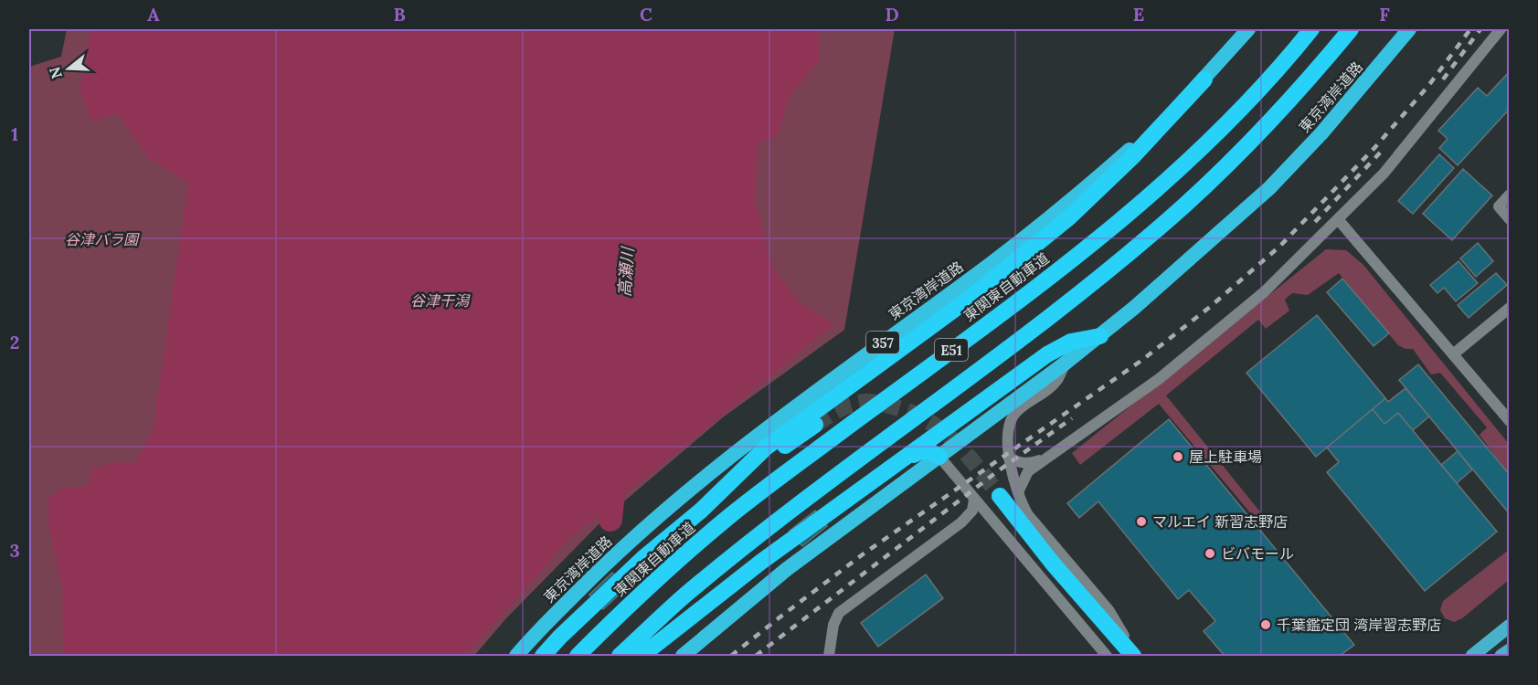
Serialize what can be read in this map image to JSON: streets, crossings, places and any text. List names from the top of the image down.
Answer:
{
  "streets": {
    "highway": [
      "東京湾岸道路",
      "東関東自動車道",
      "357",
      "E51"
    ]
  },
  "water": ["高瀬川"],
  "parks": ["谷津バラ園", "谷津干潟"],
  "places": [
    "屋上駐車場",
    "マルエイ 新習志野店",
    "ビバモール",
    "千葉鑑定団 湾岸習志野店"
  ],
  "north": "left",
  "grid": {
    "columns": [
      "A",
      "B",
      "C",
      "D",
      "E",
      "F"
    ],
    "rows": ["1", "2", "3"]
  }
}
